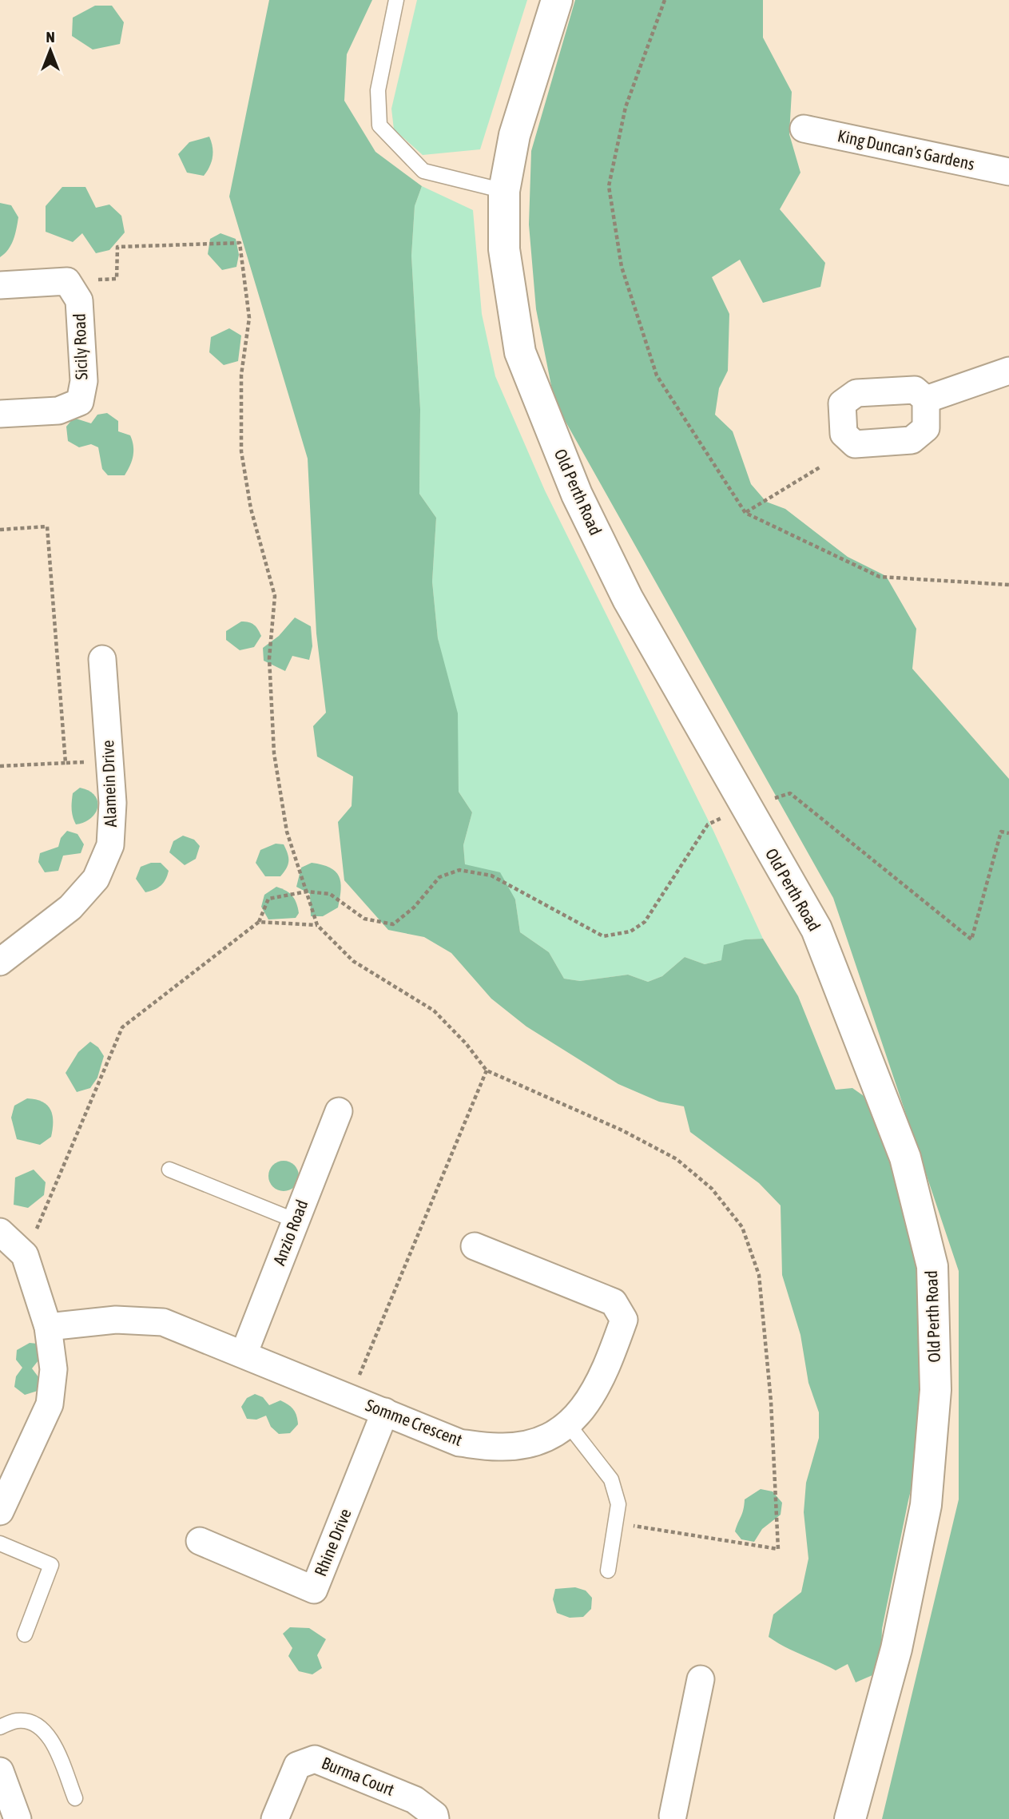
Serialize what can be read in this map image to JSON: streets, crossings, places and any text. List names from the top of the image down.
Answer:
{
  "streets": {
    "main road": ["Old Perth Road"],
    "street": [
      "King Duncan's Gardens",
      "Sicily Road",
      "Alamein Drive",
      "Anzio Road",
      "Somme Crescent",
      "Rhine Drive",
      "Burma Court"
    ]
  },
  "crossings": [
    ["Anzio Road", "Somme Crescent"],
    ["Somme Crescent", "Rhine Drive"]
  ],
  "north": "top"
}
